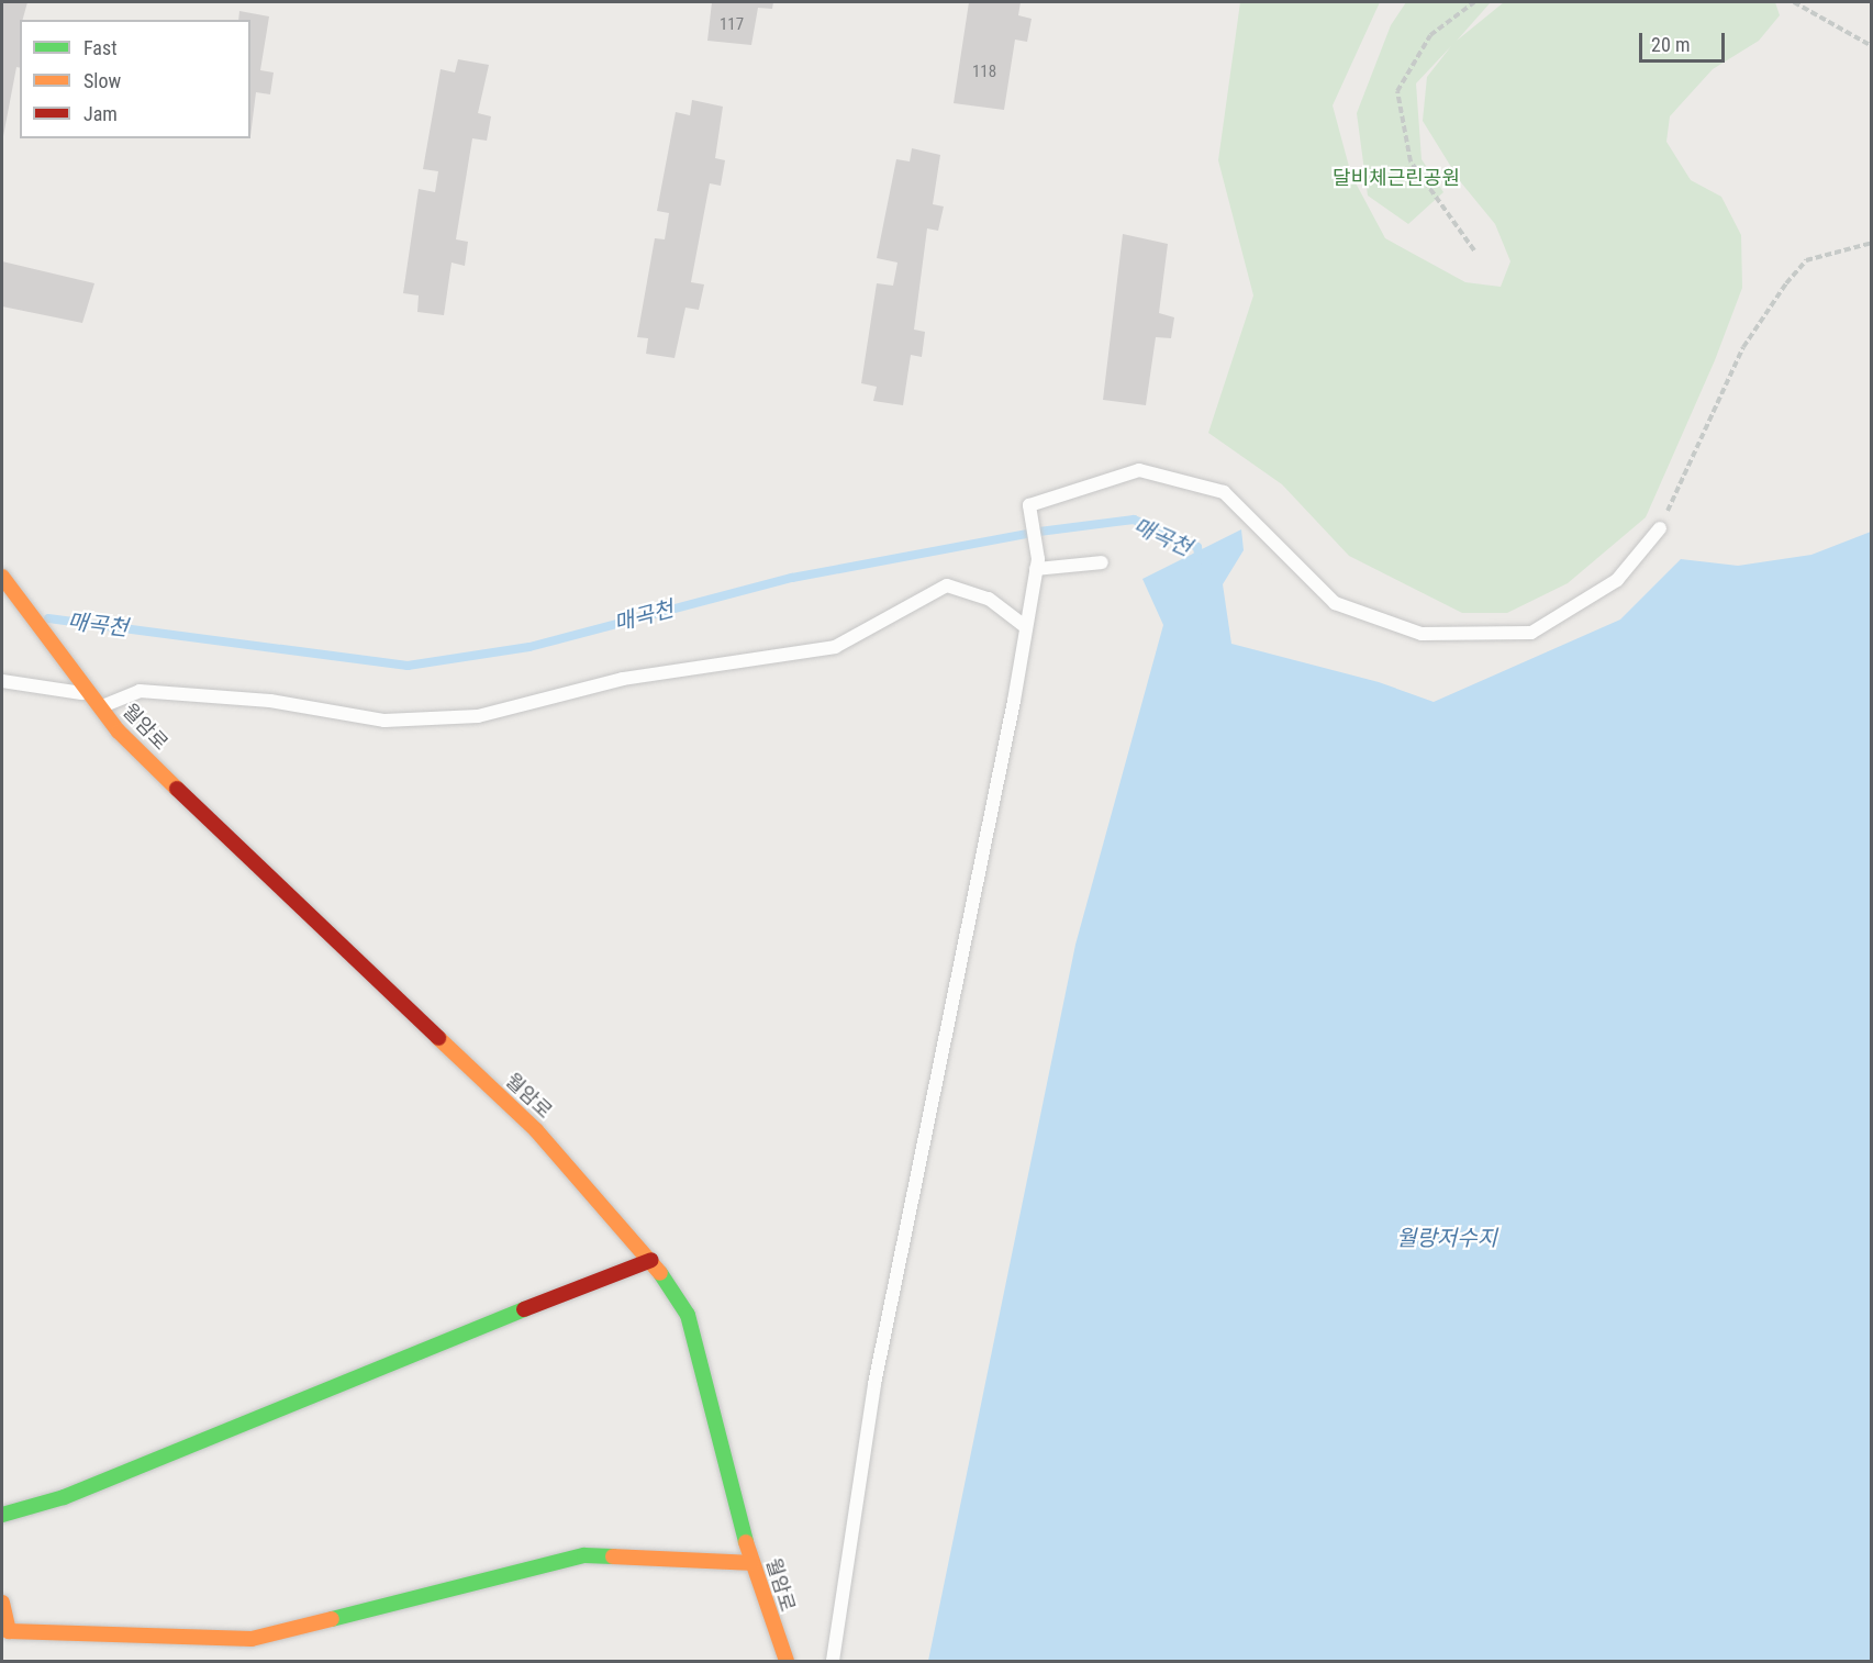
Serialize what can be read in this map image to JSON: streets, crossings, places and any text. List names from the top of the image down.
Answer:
{
  "streets": {
    "street": ["월암로"]
  },
  "water": ["매곡천", "월랑저수지"],
  "parks": ["달비체근린공원"],
  "house_numbers": ["117", "118"],
  "legend": ["Fast", "Slow", "Jam"],
  "scale_bar": "20 m"
}
